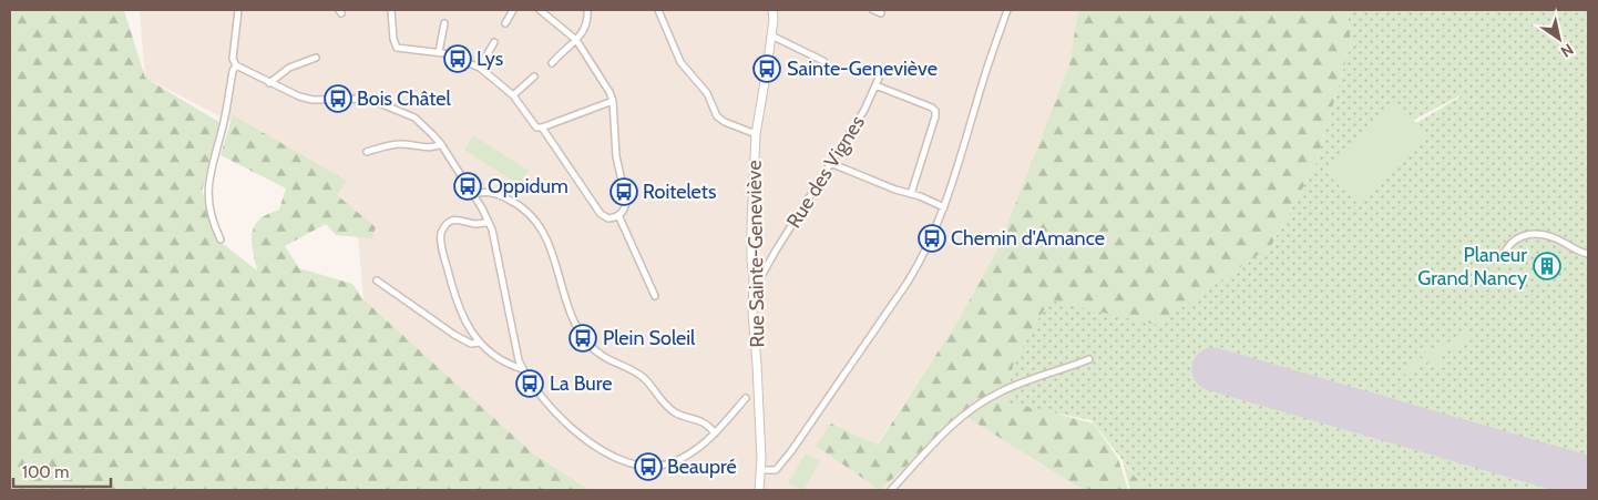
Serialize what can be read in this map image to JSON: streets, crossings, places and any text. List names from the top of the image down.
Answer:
{
  "streets": {
    "street": ["Rue des Vignes", "Rue Sainte-Geneviève"]
  },
  "crossings": [
    ["Rue des Vignes", "Rue Sainte-Geneviève"]
  ],
  "places": {
    "bus stop": [
      "Lys",
      "Sainte-Geneviève",
      "Bois Châtel",
      "Oppidum",
      "Roitelets",
      "Chemin d'Amance",
      "Plein Soleil",
      "La Bure",
      "Beaupré"
    ],
    "building": ["Planeur Grand Nancy"]
  },
  "scale_bar": "100 m",
  "north": "bottom right"
}
